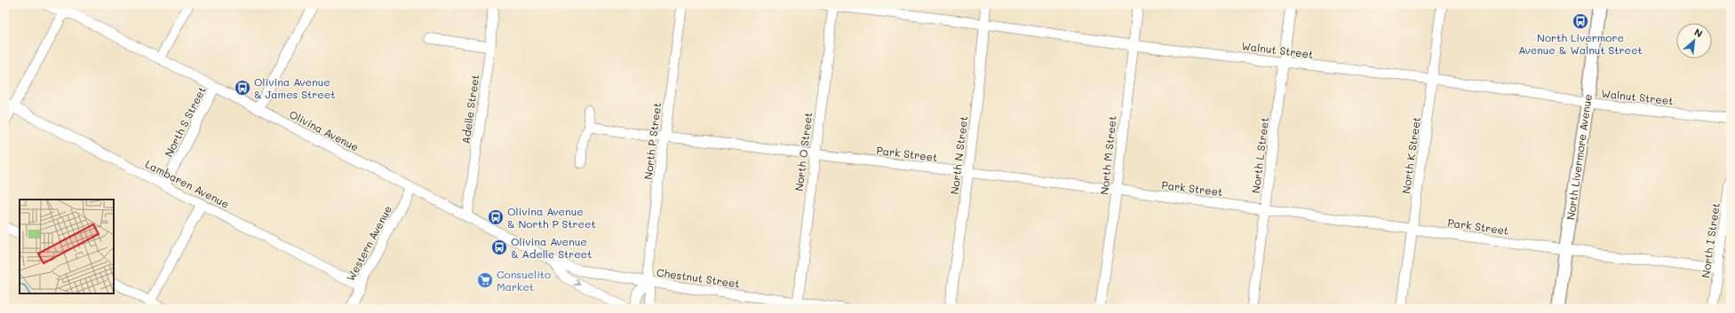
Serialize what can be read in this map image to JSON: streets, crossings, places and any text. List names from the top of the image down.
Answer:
{
  "streets": {
    "main road": ["North Livermore Avenue"],
    "street": [
      "Walnut Street",
      "Adelle Street",
      "North S Street",
      "Olivina Avenue",
      "North P Street",
      "North O Street",
      "Park Street",
      "North N Street",
      "North M Street",
      "North L Street",
      "North K Street",
      "Lambaren Avenue",
      "North I Street",
      "Western Avenue",
      "Chestnut Street"
    ]
  },
  "crossings": [
    ["Walnut Street", "North O Street"],
    ["Walnut Street", "North N Street"],
    ["Walnut Street", "North M Street"],
    ["Walnut Street", "North L Street"],
    ["Walnut Street", "North K Street"],
    ["Walnut Street", "North Livermore Avenue"],
    ["Adelle Street", "Olivina Avenue"],
    ["North S Street", "Olivina Avenue"],
    ["North S Street", "Lambaren Avenue"],
    ["Olivina Avenue", "Western Avenue"],
    ["Olivina Avenue", "Chestnut Street"],
    ["North P Street", "Park Street"],
    ["North P Street", "Chestnut Street"],
    ["North O Street", "Park Street"],
    ["North O Street", "Chestnut Street"],
    ["Park Street", "North N Street"],
    ["Park Street", "North M Street"],
    ["Park Street", "North L Street"],
    ["Park Street", "North K Street"],
    ["Park Street", "North Livermore Avenue"],
    ["Park Street", "North I Street"],
    ["Lambaren Avenue", "Western Avenue"]
  ],
  "places": {
    "bus stop": [
      "North Livermore Avenue & Walnut Street",
      "Olivina Avenue & James Street",
      "Olivina Avenue & North P Street",
      "Olivina Avenue & Adelle Street"
    ],
    "supermarket": ["Consuelito Market"]
  },
  "north": "top right"
}
